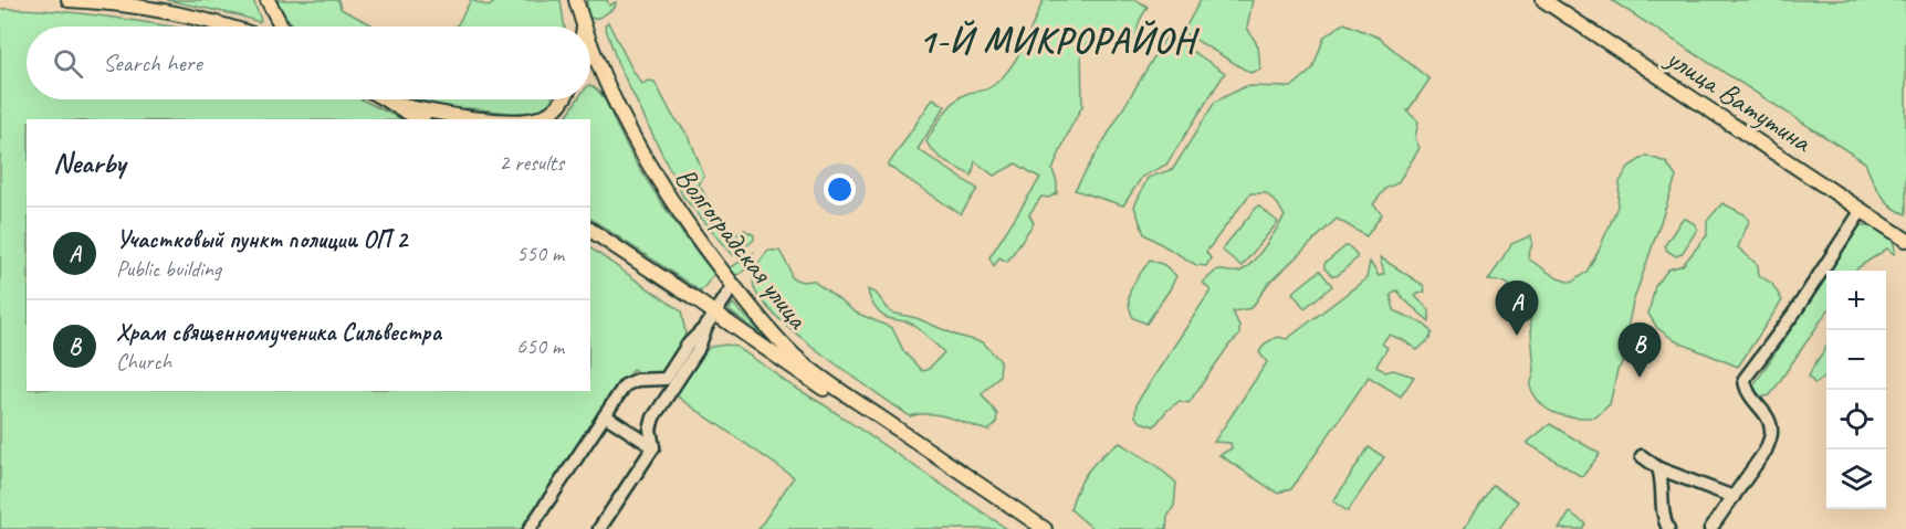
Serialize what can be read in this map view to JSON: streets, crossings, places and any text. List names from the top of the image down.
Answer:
{
  "streets": {
    "main road": ["улица Ватутина", "Волгоградская улица"]
  },
  "districts": ["1-Й МИКРОРАЙОН"],
  "page": {
    "search": "Search here",
    "heading": ["Nearby", "2 results"],
    "list": [
      {
        "mark": "A",
        "name": "Участковый пункт полиции ОП 2",
        "note": "Public building",
        "value": "550 m"
      },
      {
        "mark": "B",
        "name": "Храм священномученика Сильвестра",
        "note": "Church",
        "value": "650 m"
      }
    ],
    "map_buttons": ["+", "−"],
    "pins": ["A", "B"]
  }
}
